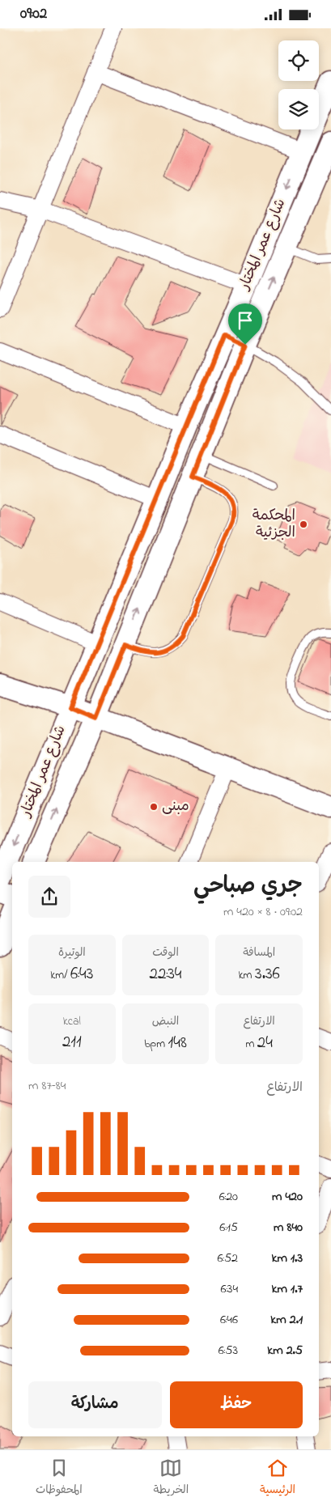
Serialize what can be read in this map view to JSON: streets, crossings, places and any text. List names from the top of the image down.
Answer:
{
  "streets": {
    "street": ["شارع عمر المختار"]
  },
  "places": ["المحكمة الجزئية", "مبنى"],
  "page": {
    "status": "09:02",
    "heading": ["جري صباحي", "09:02 · 8 × 420 m"],
    "stats": [
      ["المسافة", "3.36 km"],
      ["الوقت", "22:34"],
      ["الوتيرة", "6:43 /km"],
      ["الارتفاع", "24 m"],
      ["النبض", "148 bpm"],
      ["kcal", "211"]
    ],
    "chart": ["الارتفاع", "84–87 m"],
    "list": [
      {
        "name": "420 m",
        "note": "6:20"
      },
      {
        "name": "840 m",
        "note": "6:15"
      },
      {
        "name": "1.3 km",
        "note": "6:52"
      },
      {
        "name": "1.7 km",
        "note": "6:34"
      },
      {
        "name": "2.1 km",
        "note": "6:46"
      },
      {
        "name": "2.5 km",
        "note": "6:53"
      }
    ],
    "buttons": ["حفظ", "مشاركة"],
    "tabs": ["الرئيسية", "الخريطة", "المحفوظات"]
  }
}
